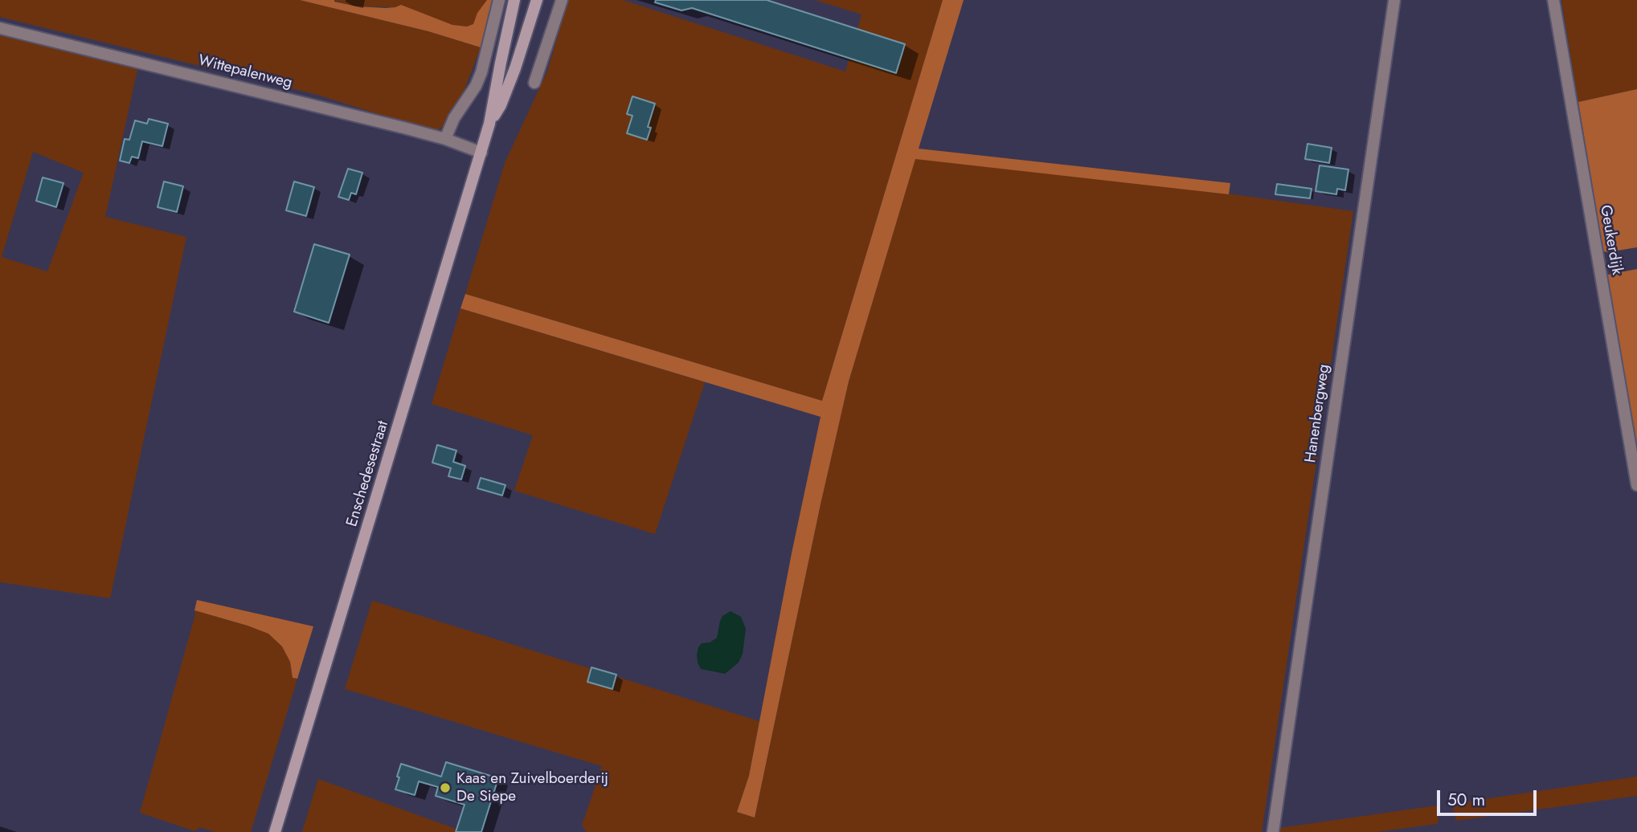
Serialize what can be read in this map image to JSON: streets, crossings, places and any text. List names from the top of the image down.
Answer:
{
  "streets": {
    "street": [
      "Wittepalenweg",
      "Geukerdijk",
      "Hanenbergweg",
      "Enschedesestraat"
    ]
  },
  "crossings": [
    ["Wittepalenweg", "Enschedesestraat"]
  ],
  "places": ["Kaas en Zuivelboerderij De Siepe"],
  "scale_bar": "50 m"
}
